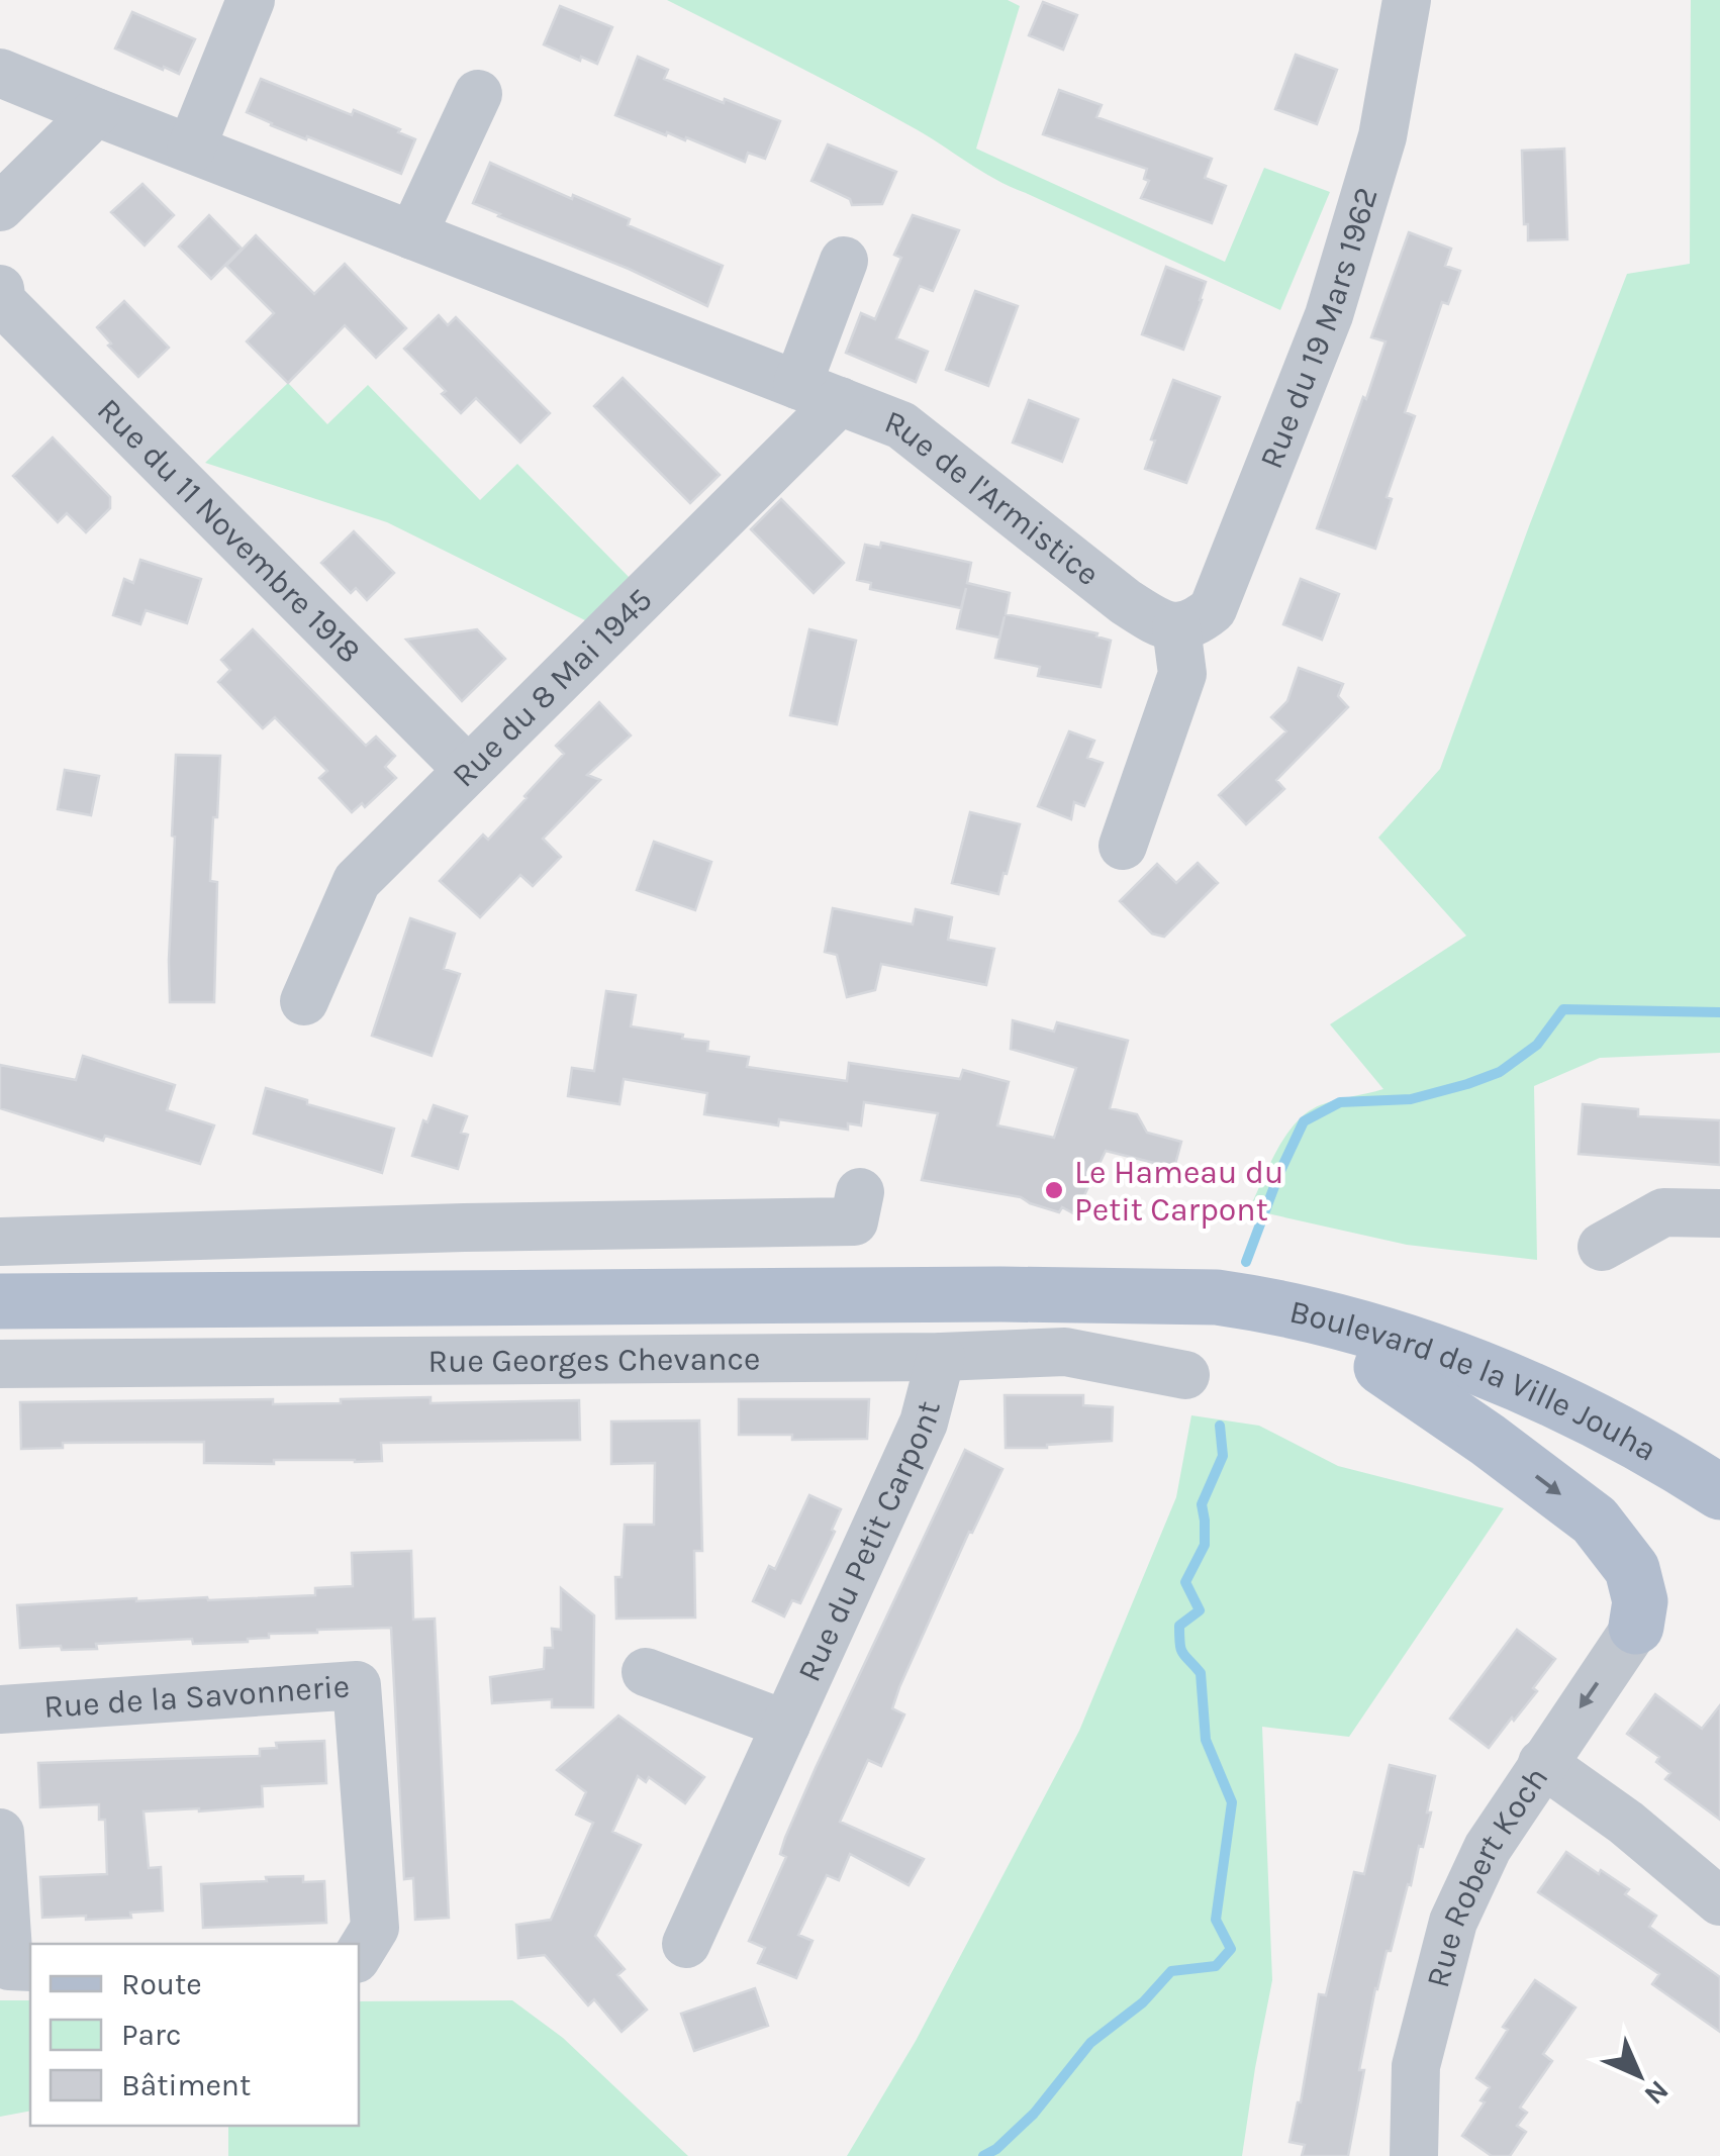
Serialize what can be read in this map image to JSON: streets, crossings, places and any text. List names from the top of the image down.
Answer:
{
  "streets": {
    "main road": ["Boulevard de la Ville Jouha"],
    "street": [
      "Rue du 19 Mars 1962",
      "Rue de l'Armistice",
      "Rue du 11 Novembre 1918",
      "Rue du 8 Mai 1945",
      "Rue Georges Chevance",
      "Rue du Petit Carpont",
      "Rue de la Savonnerie",
      "Rue Robert Koch"
    ]
  },
  "crossings": [
    ["Rue du 19 Mars 1962", "Rue de l'Armistice"],
    ["Rue de l'Armistice", "Rue du 8 Mai 1945"],
    ["Rue du 11 Novembre 1918", "Rue du 8 Mai 1945"],
    ["Rue Georges Chevance", "Rue du Petit Carpont"]
  ],
  "places": ["Le Hameau du Petit Carpont"],
  "legend": ["Route", "Parc", "Bâtiment"],
  "north": "bottom right"
}
